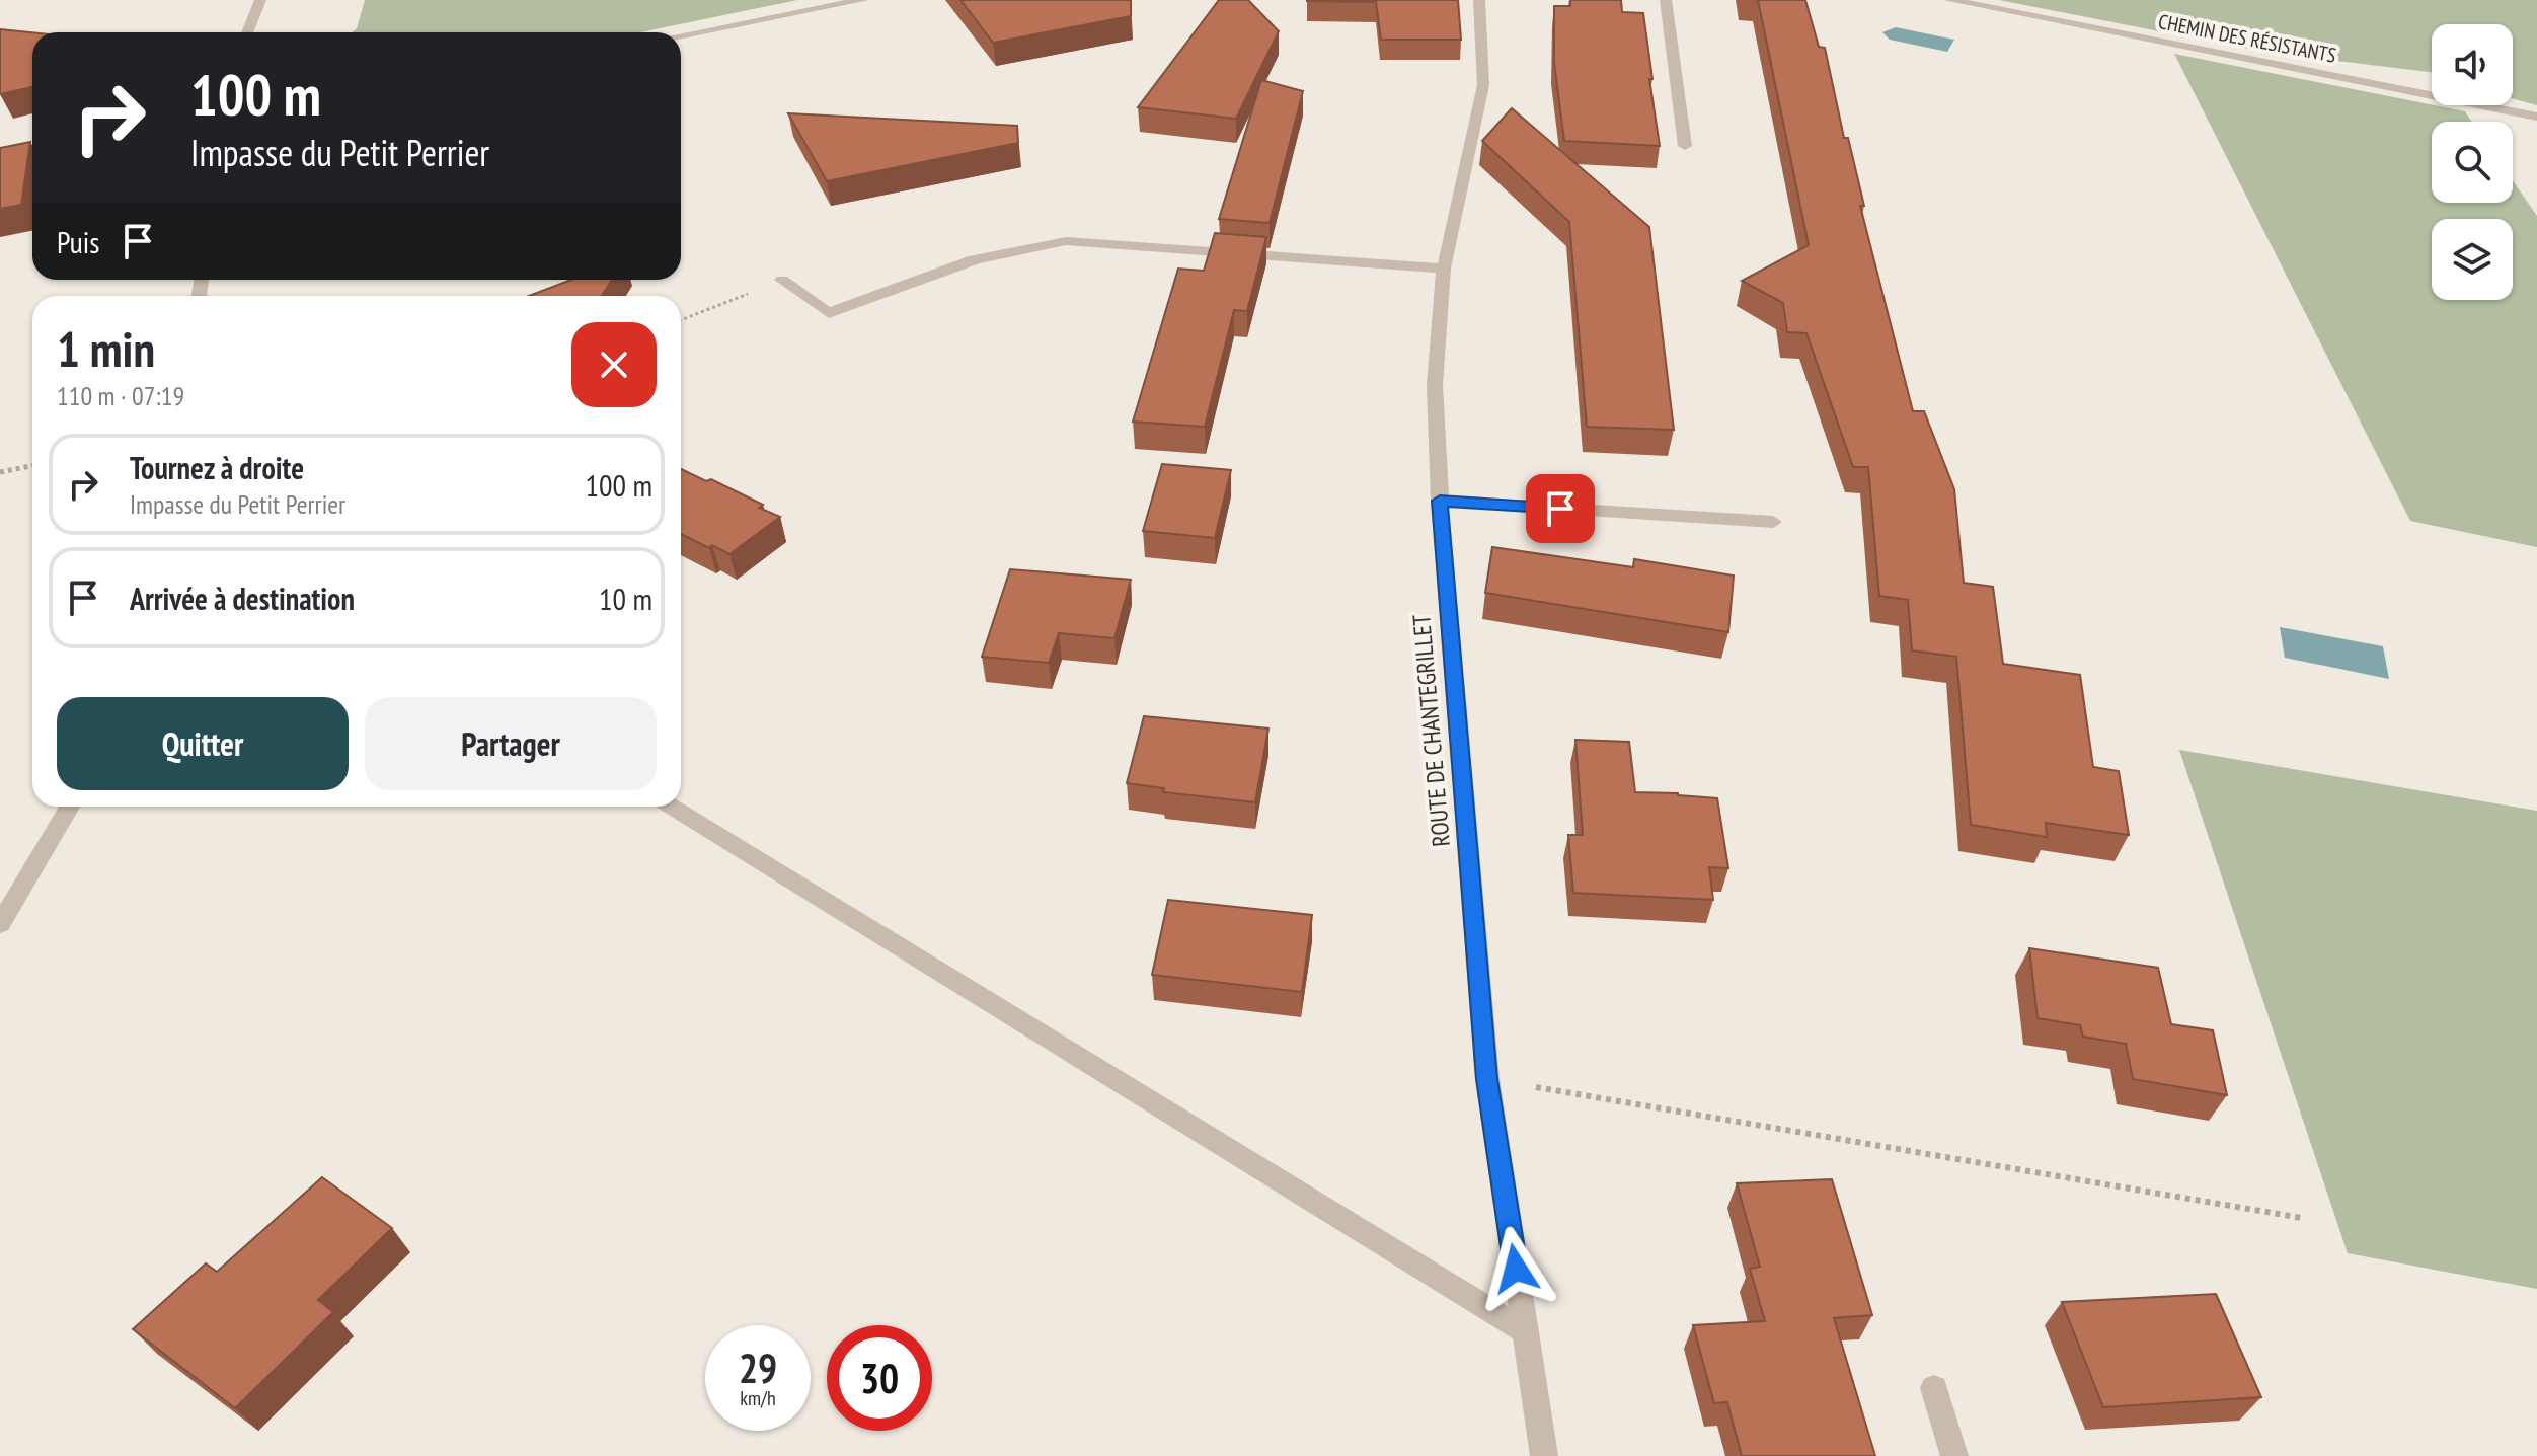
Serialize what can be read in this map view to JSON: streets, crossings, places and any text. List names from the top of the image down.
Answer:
{
  "streets": {
    "street": ["CHEMIN DES RÉSISTANTS", "ROUTE DE CHANTEGRILLET"]
  },
  "page": {
    "turn": ["100 m", "Impasse du Petit Perrier"],
    "then": "Puis",
    "heading": ["1 min", "110 m · 07:19"],
    "list": [
      {
        "name": "Tournez à droite",
        "note": "Impasse du Petit Perrier",
        "value": "100 m"
      },
      {
        "name": "Arrivée à destination",
        "value": "10 m"
      }
    ],
    "buttons": ["Quitter", "Partager"],
    "speed": "29 km/h",
    "limit": "30"
  }
}
